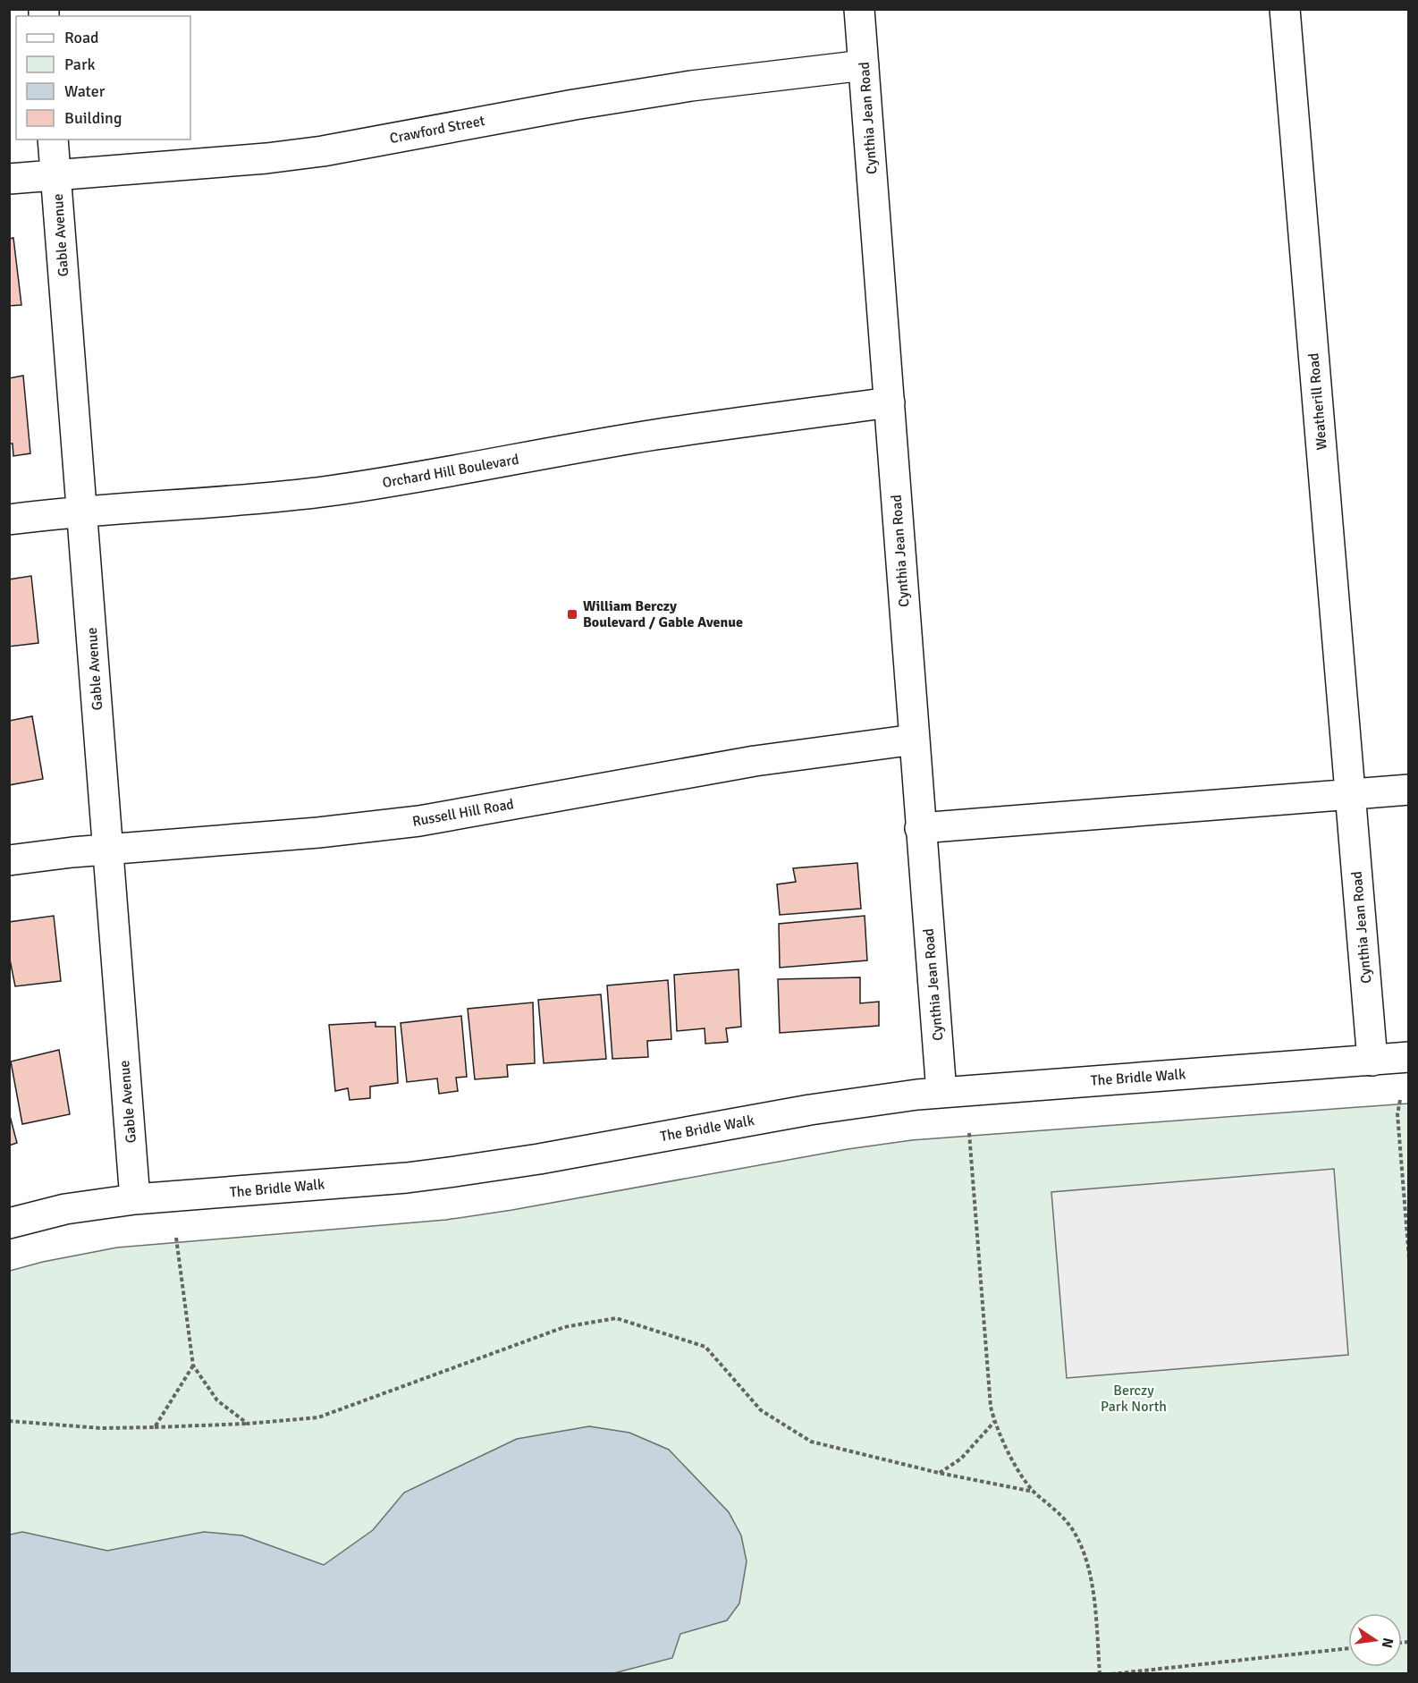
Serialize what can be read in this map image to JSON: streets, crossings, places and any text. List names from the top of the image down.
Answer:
{
  "streets": {
    "street": [
      "Cynthia Jean Road",
      "Crawford Street",
      "Gable Avenue",
      "Weatherill Road",
      "Orchard Hill Boulevard",
      "Russell Hill Road",
      "The Bridle Walk"
    ]
  },
  "crossings": [
    ["Cynthia Jean Road", "Crawford Street"],
    ["Cynthia Jean Road", "Weatherill Road"],
    ["Cynthia Jean Road", "Orchard Hill Boulevard"],
    ["Cynthia Jean Road", "Russell Hill Road"],
    ["Cynthia Jean Road", "The Bridle Walk"],
    ["Crawford Street", "Gable Avenue"],
    ["Gable Avenue", "Orchard Hill Boulevard"],
    ["Gable Avenue", "Russell Hill Road"],
    ["Gable Avenue", "The Bridle Walk"]
  ],
  "parks": ["Berczy Park North"],
  "places": {
    "transit": ["William Berczy Boulevard / Gable Avenue"]
  },
  "legend": [
    "Road",
    "Park",
    "Water",
    "Building"
  ],
  "north": "right"
}
